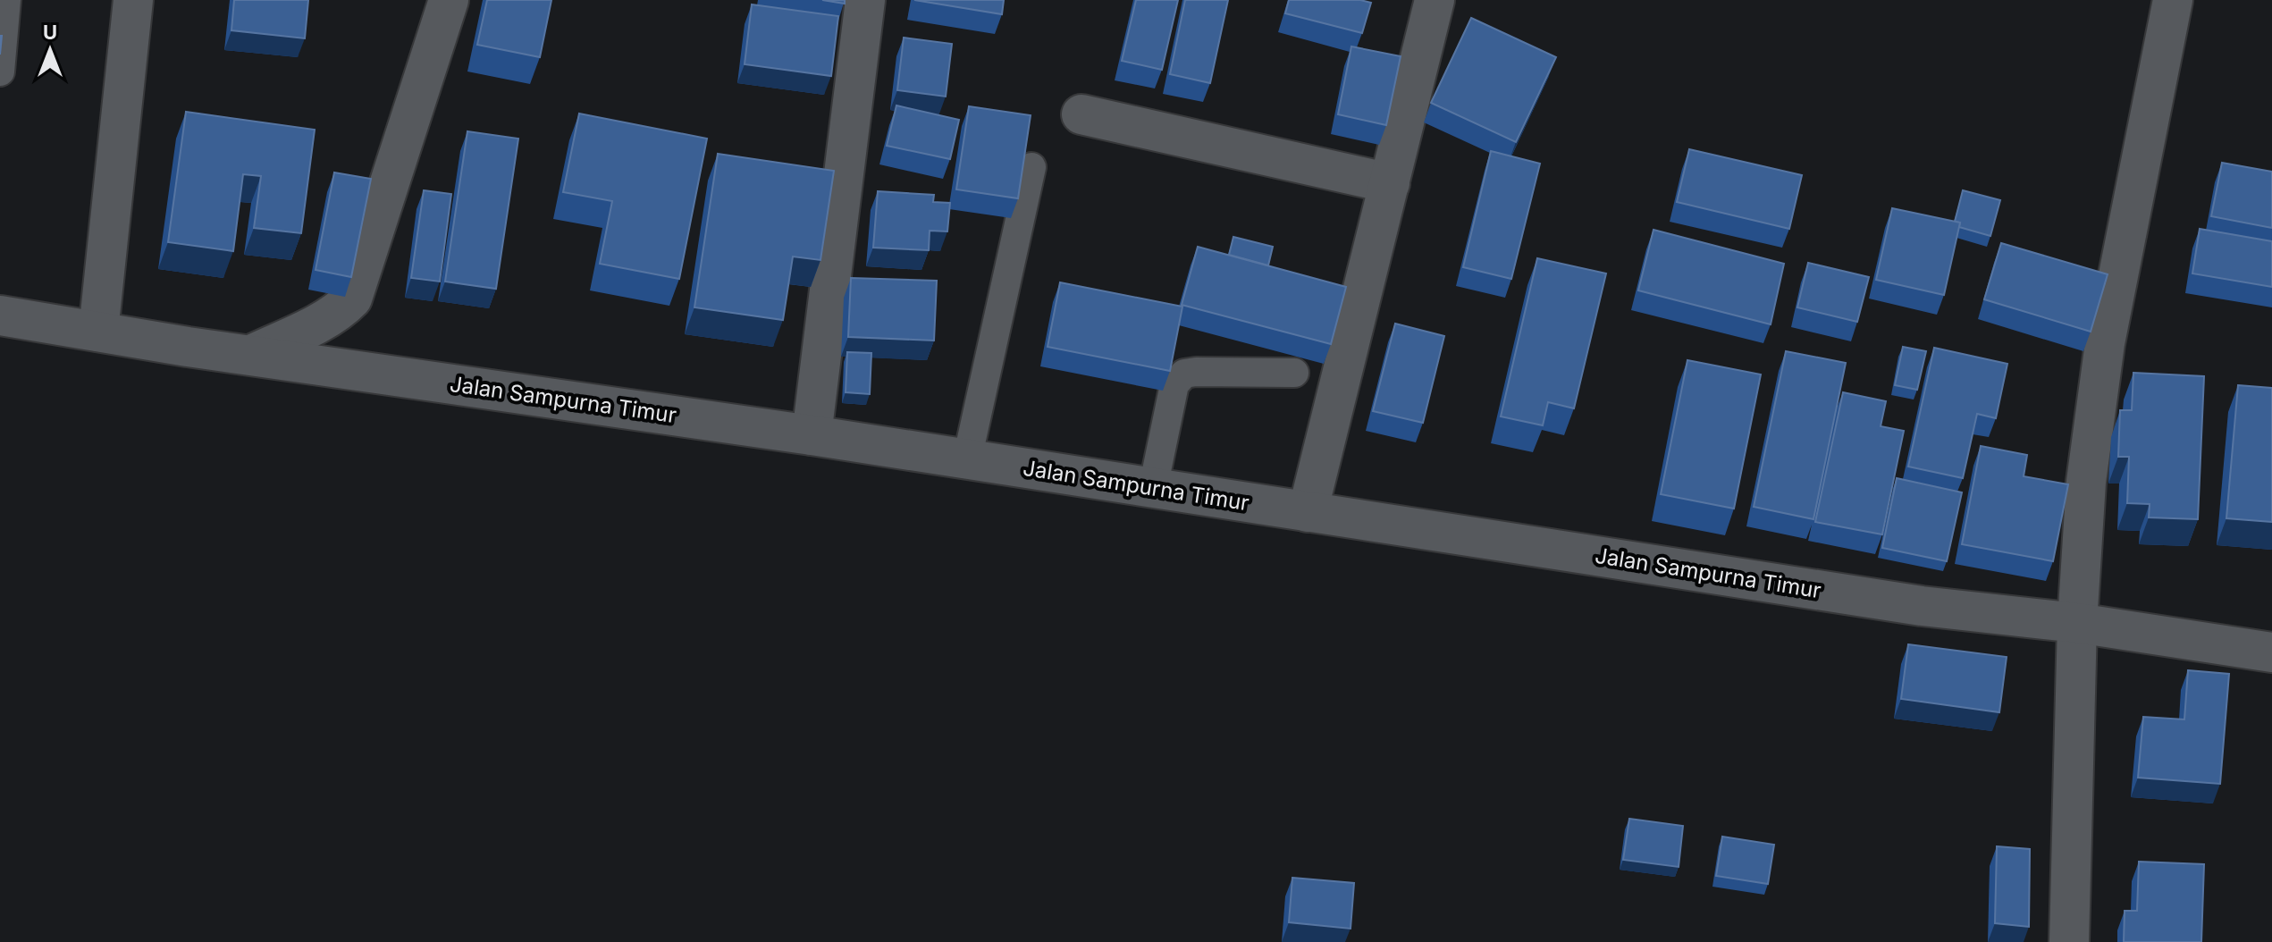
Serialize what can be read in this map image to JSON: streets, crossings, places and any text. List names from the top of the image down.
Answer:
{
  "streets": {
    "street": ["Jalan Sampurna Timur"]
  },
  "north": "top"
}
